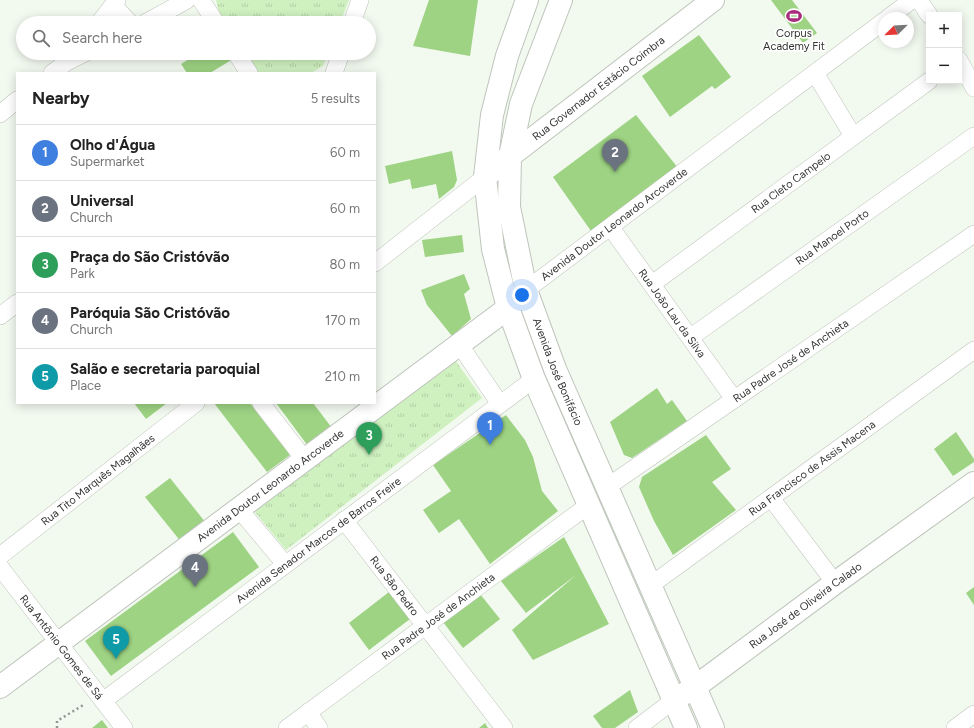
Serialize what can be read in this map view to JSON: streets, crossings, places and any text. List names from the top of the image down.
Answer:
{
  "streets": {
    "main road": [
      "Rua Governador Estácio Coimbra",
      "Avenida Doutor Leonardo Arcoverde",
      "Avenida José Bonifácio",
      "Rua José de Oliveira Calado"
    ],
    "street": [
      "Rua Cleto Campelo",
      "Rua Manoel Porto",
      "Rua João Lau da Silva",
      "Rua Padre José de Anchieta",
      "Rua Francisco de Assis Macena",
      "Rua Tito Marquês Magalhães",
      "Avenida Senador Marcos de Barros Freire",
      "Rua São Pedro",
      "Rua Antônio Gomes de Sá"
    ]
  },
  "crossings": [
    ["Rua Governador Estácio Coimbra", "Avenida José Bonifácio"],
    ["Rua Cleto Campelo", "Rua João Lau da Silva"],
    ["Avenida Doutor Leonardo Arcoverde", "Rua João Lau da Silva"],
    ["Avenida Doutor Leonardo Arcoverde", "Avenida José Bonifácio"],
    ["Avenida Doutor Leonardo Arcoverde", "Rua Antônio Gomes de Sá"],
    ["Rua Manoel Porto", "Rua João Lau da Silva"],
    ["Rua João Lau da Silva", "Rua Padre José de Anchieta"],
    ["Rua Padre José de Anchieta", "Avenida José Bonifácio"],
    ["Rua Padre José de Anchieta", "Rua São Pedro"],
    ["Avenida José Bonifácio", "Rua Francisco de Assis Macena"],
    ["Avenida José Bonifácio", "Avenida Senador Marcos de Barros Freire"],
    ["Avenida José Bonifácio", "Rua José de Oliveira Calado"],
    ["Avenida Senador Marcos de Barros Freire", "Rua São Pedro"],
    ["Avenida Senador Marcos de Barros Freire", "Rua Antônio Gomes de Sá"]
  ],
  "places": {
    "sports": ["Corpus Academy Fit"]
  },
  "north": "bottom left",
  "page": {
    "map_buttons": ["+", "−"],
    "search": "Search here",
    "heading": ["Nearby", "5 results"],
    "list": [
      {
        "mark": "1",
        "name": "Olho d'Água",
        "note": "Supermarket",
        "value": "60 m"
      },
      {
        "mark": "2",
        "name": "Universal",
        "note": "Church",
        "value": "60 m"
      },
      {
        "mark": "3",
        "name": "Praça do São Cristóvão",
        "note": "Park",
        "value": "80 m"
      },
      {
        "mark": "4",
        "name": "Paróquia São Cristóvão",
        "note": "Church",
        "value": "170 m"
      },
      {
        "mark": "5",
        "name": "Salão e secretaria paroquial",
        "note": "Place",
        "value": "210 m"
      }
    ],
    "pins": [
      "2",
      "1",
      "3",
      "4",
      "5"
    ]
  }
}
